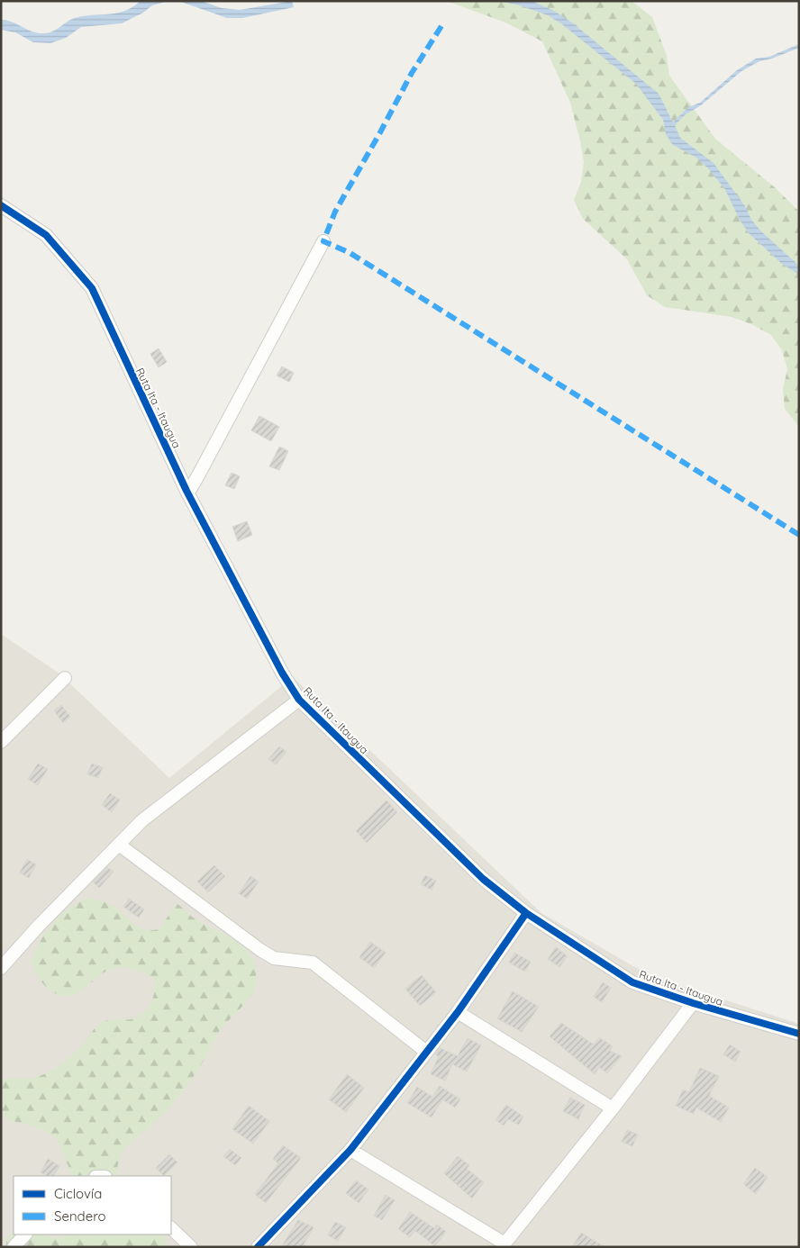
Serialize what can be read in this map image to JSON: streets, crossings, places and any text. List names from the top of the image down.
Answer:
{
  "streets": {
    "street": ["Ruta Ita - Itaugua"]
  },
  "legend": ["Ciclovía", "Sendero"]
}
